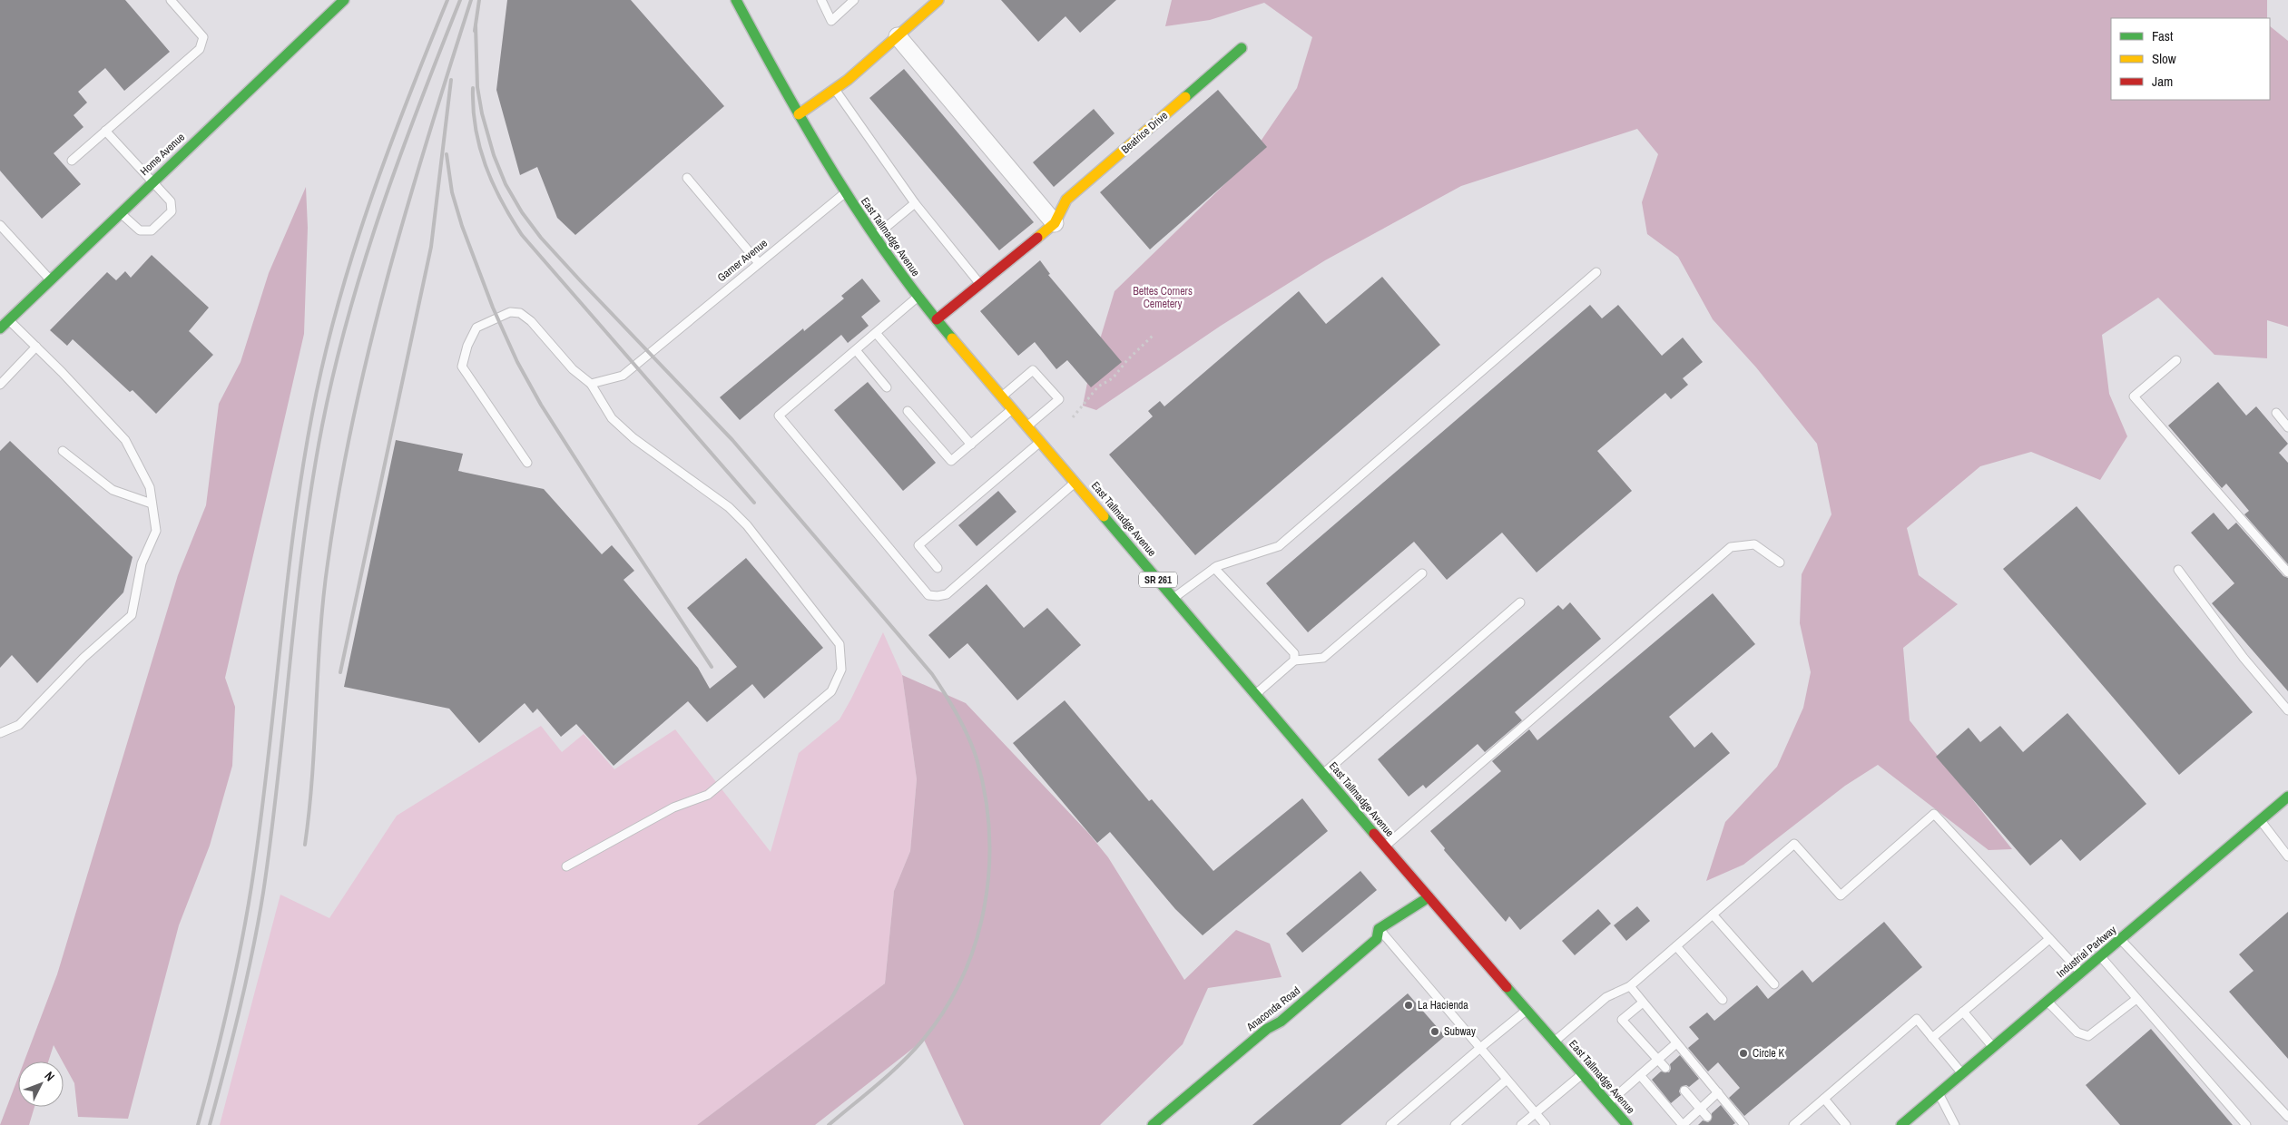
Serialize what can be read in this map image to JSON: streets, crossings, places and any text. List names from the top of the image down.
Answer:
{
  "streets": {
    "street": [
      "Beatrice Drive",
      "Home Avenue",
      "East Tallmadge Avenue",
      "SR 261",
      "Industrial Parkway",
      "Anaconda Road"
    ],
    "lane": ["Garner Avenue"]
  },
  "crossings": [
    ["Beatrice Drive", "East Tallmadge Avenue"],
    ["East Tallmadge Avenue", "Garner Avenue"],
    ["East Tallmadge Avenue", "Anaconda Road"]
  ],
  "parks": ["Bettes Corners Cemetery"],
  "places": ["La Hacienda", "Subway", "Circle K"],
  "legend": ["Fast", "Slow", "Jam"],
  "north": "top right"
}
